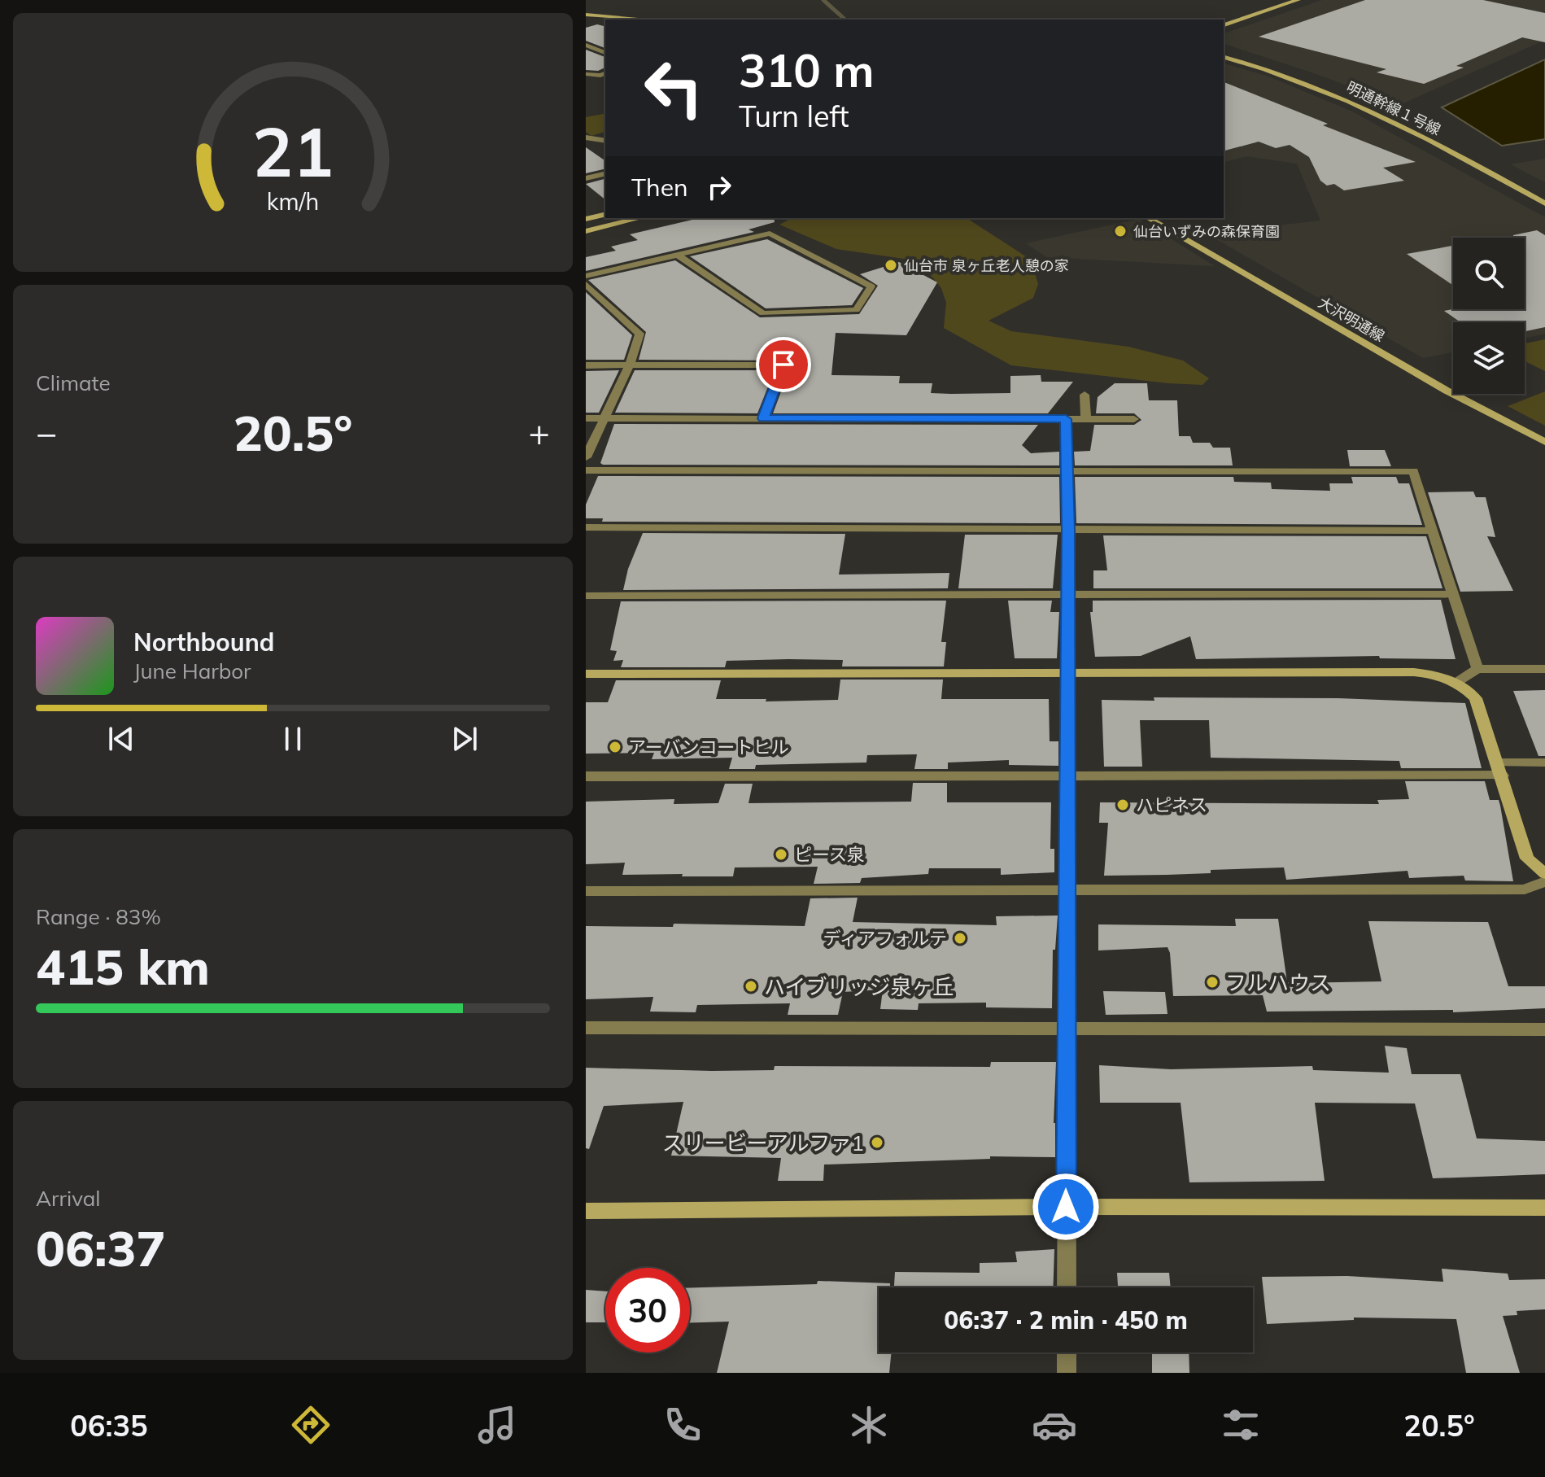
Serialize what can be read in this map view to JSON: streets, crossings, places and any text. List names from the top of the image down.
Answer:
{
  "streets": {
    "street": ["明通幹線１号線", "大沢明通線"]
  },
  "places": [
    "仙台いずみの森保育園",
    "仙台市 泉ヶ丘老人憩の家",
    "アーバンコートヒル",
    "ハピネス",
    "ピース泉",
    "ディアフォルテ",
    "フルハウス",
    "ハイブリッジ泉ヶ丘",
    "スリービーアルファ1"
  ],
  "page": {
    "turn": ["310 m", "Turn left"],
    "then": "Then",
    "tile": [
      "Climate",
      ["Range · 83%", "415 km"],
      ["Arrival", "06:37"]
    ],
    "heat": ["−", "20.5°", "+"],
    "song": ["Northbound", "June Harbor"],
    "limit": "30",
    "trip": "06:37 · 2 min · 450 m",
    "tabs": ["06:35", "20.5°"],
    "gauge": ["21", "km/h"]
  }
}
